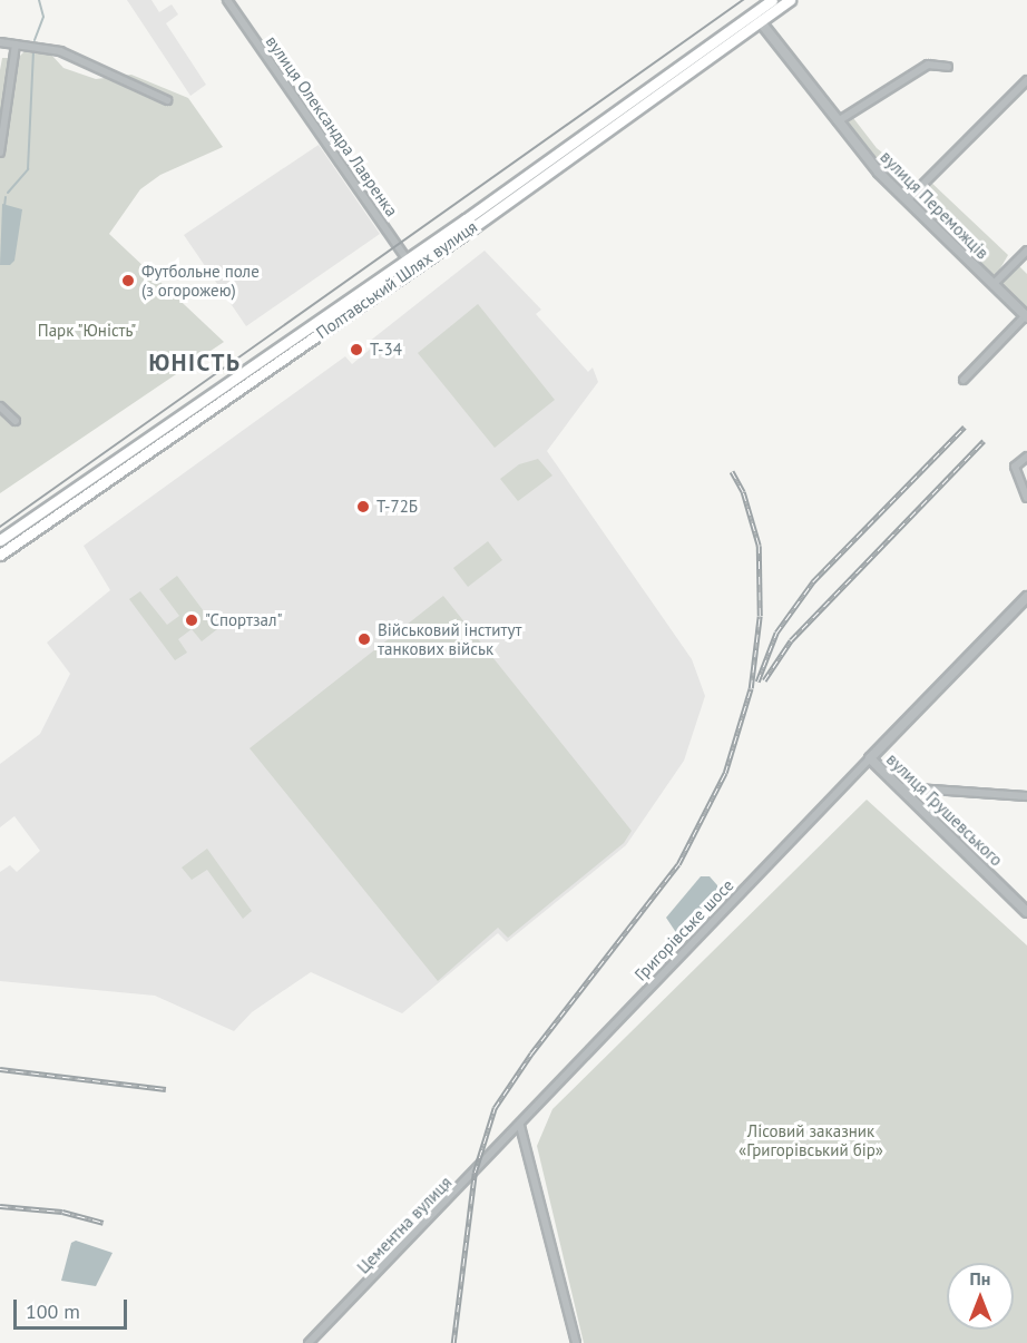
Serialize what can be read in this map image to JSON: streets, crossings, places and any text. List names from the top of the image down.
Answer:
{
  "streets": {
    "main road": ["Полтавський Шлях вулиця"],
    "street": [
      "вулиця Олександра Лавренка",
      "вулиця Переможців",
      "вулиця Грушевського",
      "Григорівське шосе",
      "Цементна вулиця"
    ]
  },
  "crossings": [
    ["вулиця Олександра Лавренка", "Полтавський Шлях вулиця"],
    ["вулиця Переможців", "Полтавський Шлях вулиця"],
    ["вулиця Грушевського", "Григорівське шосе"],
    ["Григорівське шосе", "Цементна вулиця"]
  ],
  "districts": ["ЮНІСТЬ"],
  "parks": ["Парк \"Юність\"", "Лісовий заказник «Григорівський бір»"],
  "places": [
    "Футбольне поле (з огорожею)",
    "T-34",
    "Т-72Б",
    "\"Спортзал\"",
    "Військовий інститут танкових військ"
  ],
  "scale_bar": "100 m",
  "north": "top"
}
